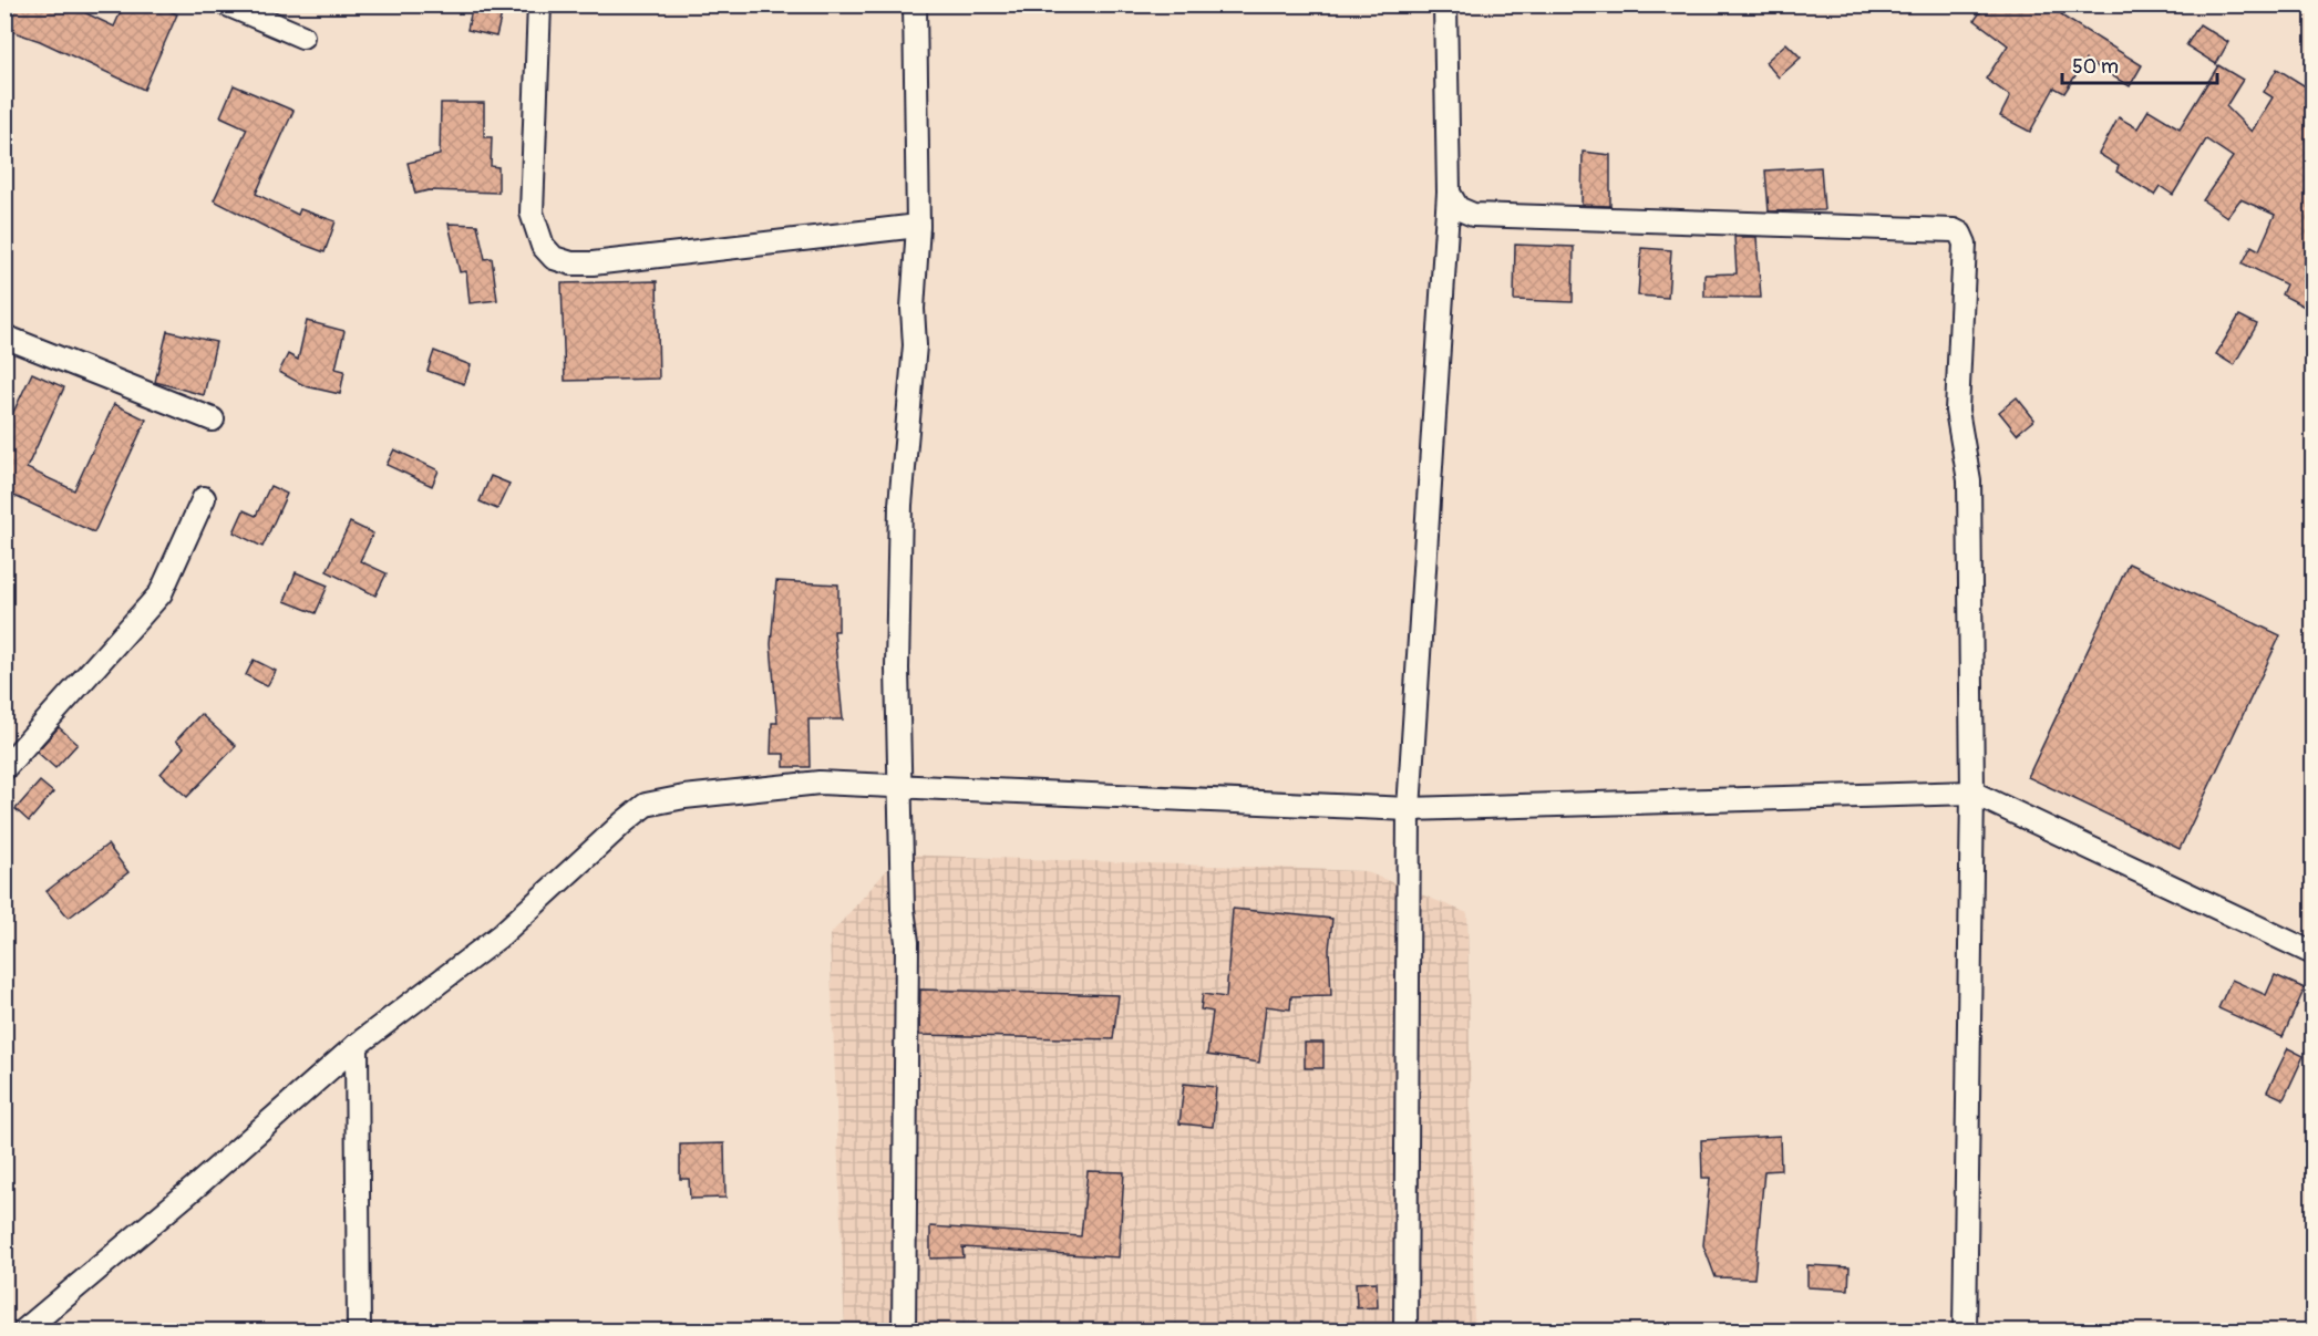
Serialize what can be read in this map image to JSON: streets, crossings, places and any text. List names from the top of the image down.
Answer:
{
  "scale_bar": "50 m"
}
